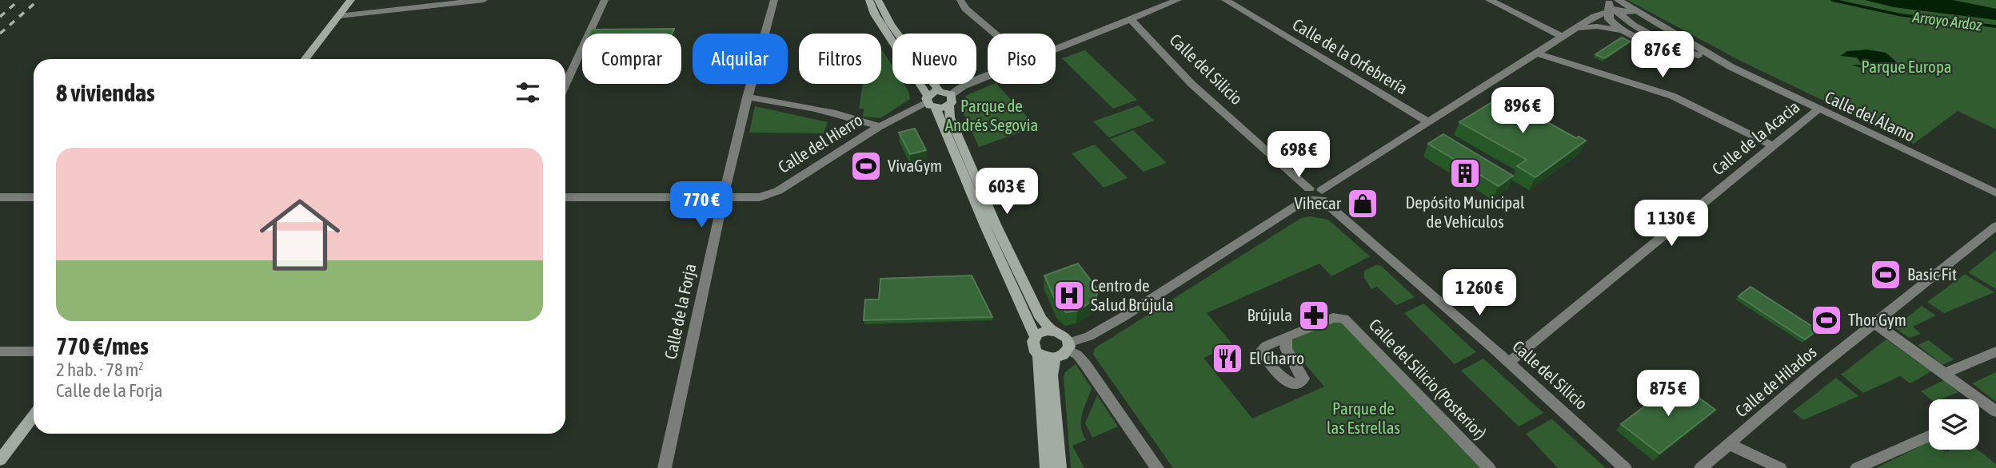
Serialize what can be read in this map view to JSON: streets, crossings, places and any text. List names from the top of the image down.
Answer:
{
  "streets": {
    "street": [
      "Calle de la Orfebrería",
      "Calle del Silicio",
      "Calle del Álamo",
      "Calle de la Acacia",
      "Calle del Hierro",
      "Calle de la Forja",
      "Calle del Silicio (Posterior)",
      "Calle de Hilados"
    ]
  },
  "crossings": [
    ["Calle del Silicio", "Calle de la Acacia"],
    ["Calle del Álamo", "Calle de la Acacia"],
    ["Calle del Hierro", "Calle de la Forja"]
  ],
  "water": ["Arroyo Ardoz"],
  "parks": ["Parque Europa", "Parque de Andrés Segovia", "Parque de las Estrellas"],
  "places": {
    "sports": ["VivaGym", "Basic Fit", "Thor Gym"],
    "building": ["Depósito Municipal de Vehículos"],
    "shop": ["Vihecar"],
    "hospital": ["Centro de Salud Brújula"],
    "pharmacy": ["Brújula"],
    "restaurant": ["El Charro"]
  },
  "page": {
    "price": [
      "876 €",
      "896 €",
      "698 €",
      "603 €",
      "770 €",
      "1 130 €",
      "1 260 €",
      "875 €"
    ],
    "chip": [
      "Comprar",
      "Alquilar",
      "Filtros",
      "Nuevo",
      "Piso"
    ],
    "heading": "8 viviendas",
    "list": [
      {
        "name": "770 €/mes",
        "note": "2 hab. · 78 m² · Calle de la Forja"
      }
    ]
  }
}
